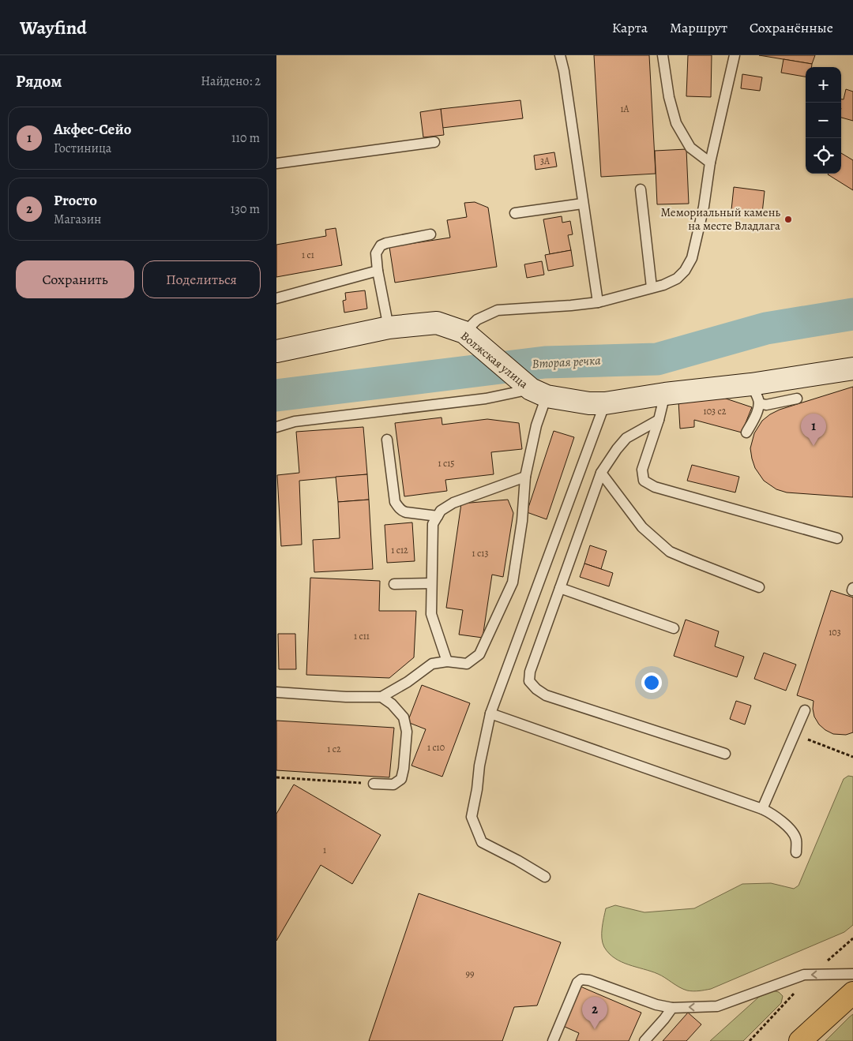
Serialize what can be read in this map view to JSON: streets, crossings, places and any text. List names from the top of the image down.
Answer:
{
  "streets": {
    "street": ["Волжская улица"]
  },
  "water": ["Вторая речка"],
  "places": ["Мемориальный камень на месте Владлага"],
  "house_numbers": [
    "1А",
    "3А",
    "1 с1",
    "103 с2",
    "1 с15",
    "1 с12",
    "1 с13",
    "103",
    "1 с11",
    "1 с10",
    "1 с2",
    "1",
    "99"
  ],
  "page": {
    "header": "Wayfind",
    "nav": ["Карта", "Маршрут", "Сохранённые"],
    "heading": ["Рядом", "Найдено: 2"],
    "map_buttons": ["+", "−"],
    "list": [
      {
        "mark": "1",
        "name": "Акфес-Сейо",
        "note": "Гостиница",
        "value": "110 m"
      },
      {
        "mark": "2",
        "name": "Proсто",
        "note": "Магазин",
        "value": "130 m"
      }
    ],
    "buttons": ["Сохранить", "Поделиться"],
    "pins": ["1", "2"]
  }
}
